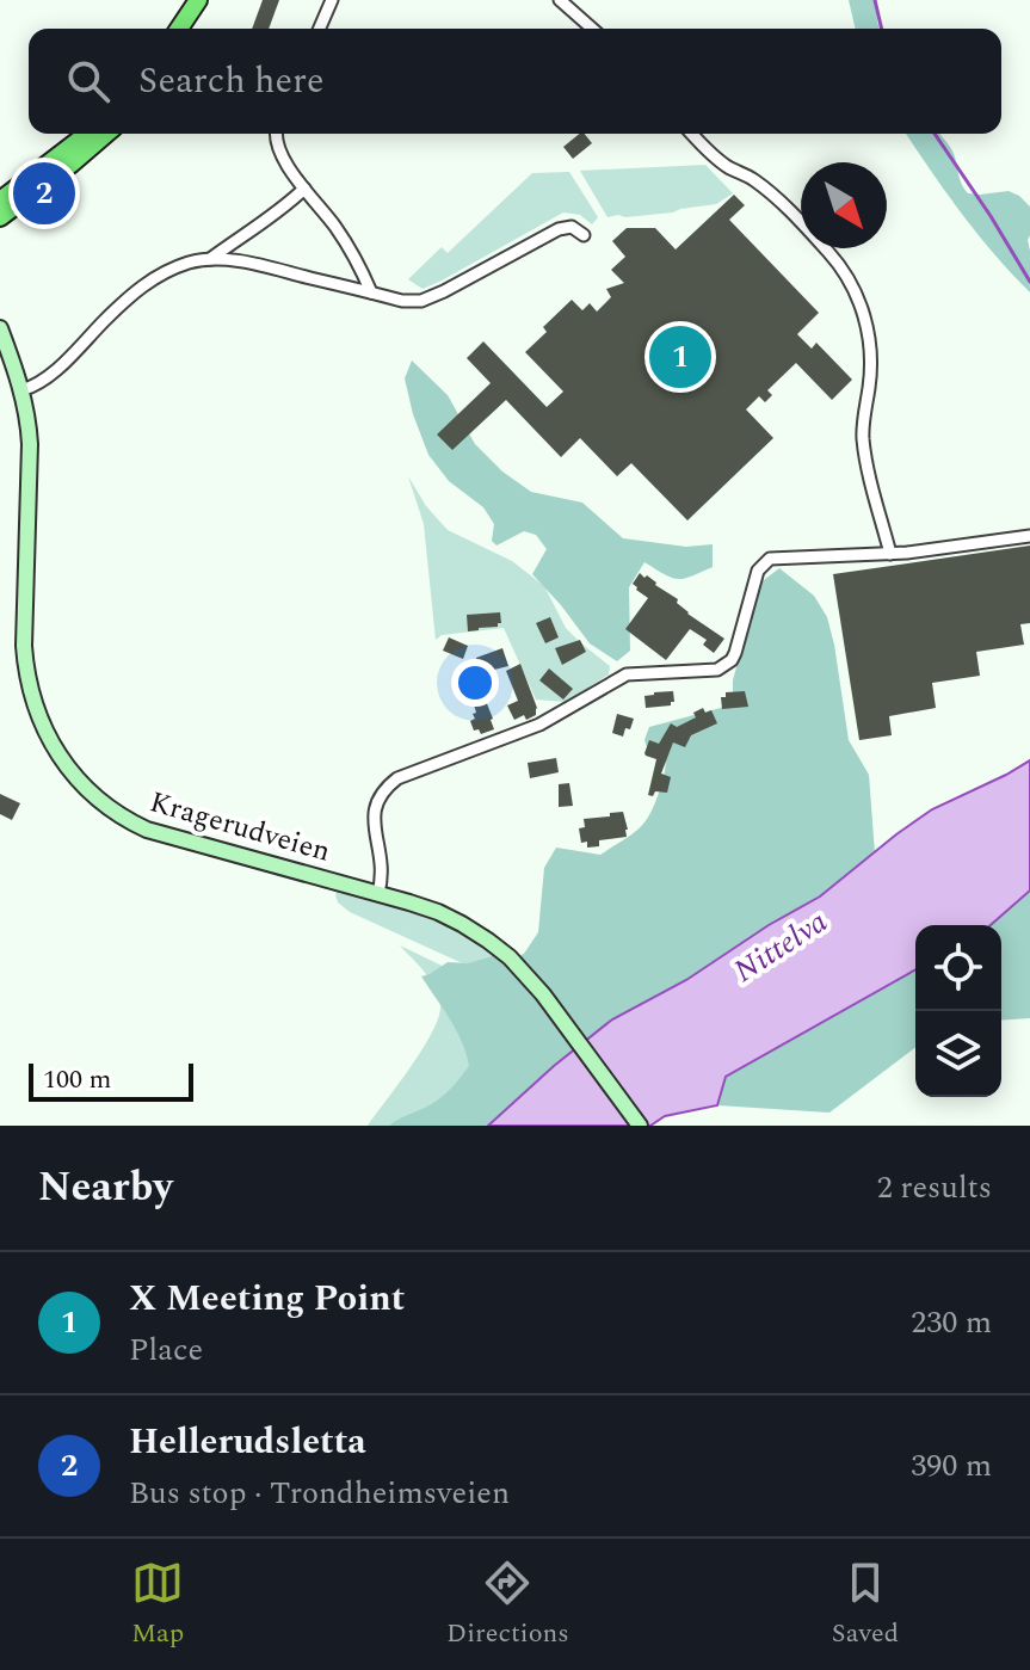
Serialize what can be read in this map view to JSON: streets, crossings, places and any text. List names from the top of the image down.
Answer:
{
  "streets": {
    "main road": ["Kragerudveien"]
  },
  "water": ["Nittelva"],
  "scale_bar": "100 m",
  "north": "bottom right",
  "page": {
    "search": "Search here",
    "pins": ["2", "1"],
    "scale": "100 m",
    "heading": ["Nearby", "2 results"],
    "list": [
      {
        "mark": "1",
        "name": "X Meeting Point",
        "note": "Place",
        "value": "230 m"
      },
      {
        "mark": "2",
        "name": "Hellerudsletta",
        "note": "Bus stop · Trondheimsveien",
        "value": "390 m"
      }
    ],
    "nav": ["Map", "Directions", "Saved"]
  }
}
